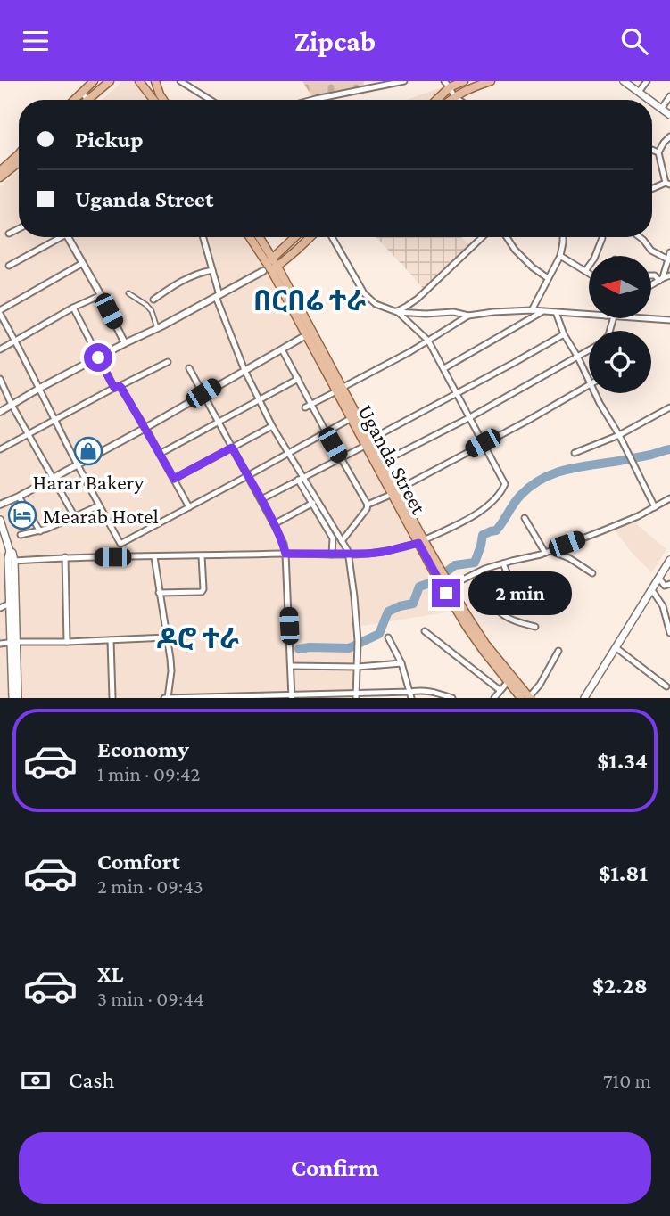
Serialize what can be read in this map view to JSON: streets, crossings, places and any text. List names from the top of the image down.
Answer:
{
  "streets": {
    "main road": ["Uganda Street"]
  },
  "districts": ["በርበሬ ተራ", "ዶሮ ተራ"],
  "places": {
    "shop": ["Harar Bakery"],
    "hotel": ["Mearab Hotel"]
  },
  "north": "left",
  "page": {
    "header": "Zipcab",
    "banner": ["Pickup", "Uganda Street"],
    "bubble": "2 min",
    "list": [
      {
        "name": "Economy",
        "note": "1 min · 09:42",
        "value": "$1.34"
      },
      {
        "name": "Comfort",
        "note": "2 min · 09:43",
        "value": "$1.81"
      },
      {
        "name": "XL",
        "note": "3 min · 09:44",
        "value": "$2.28"
      }
    ],
    "pay": ["Cash", "710 m"],
    "buttons": "Confirm"
  }
}
